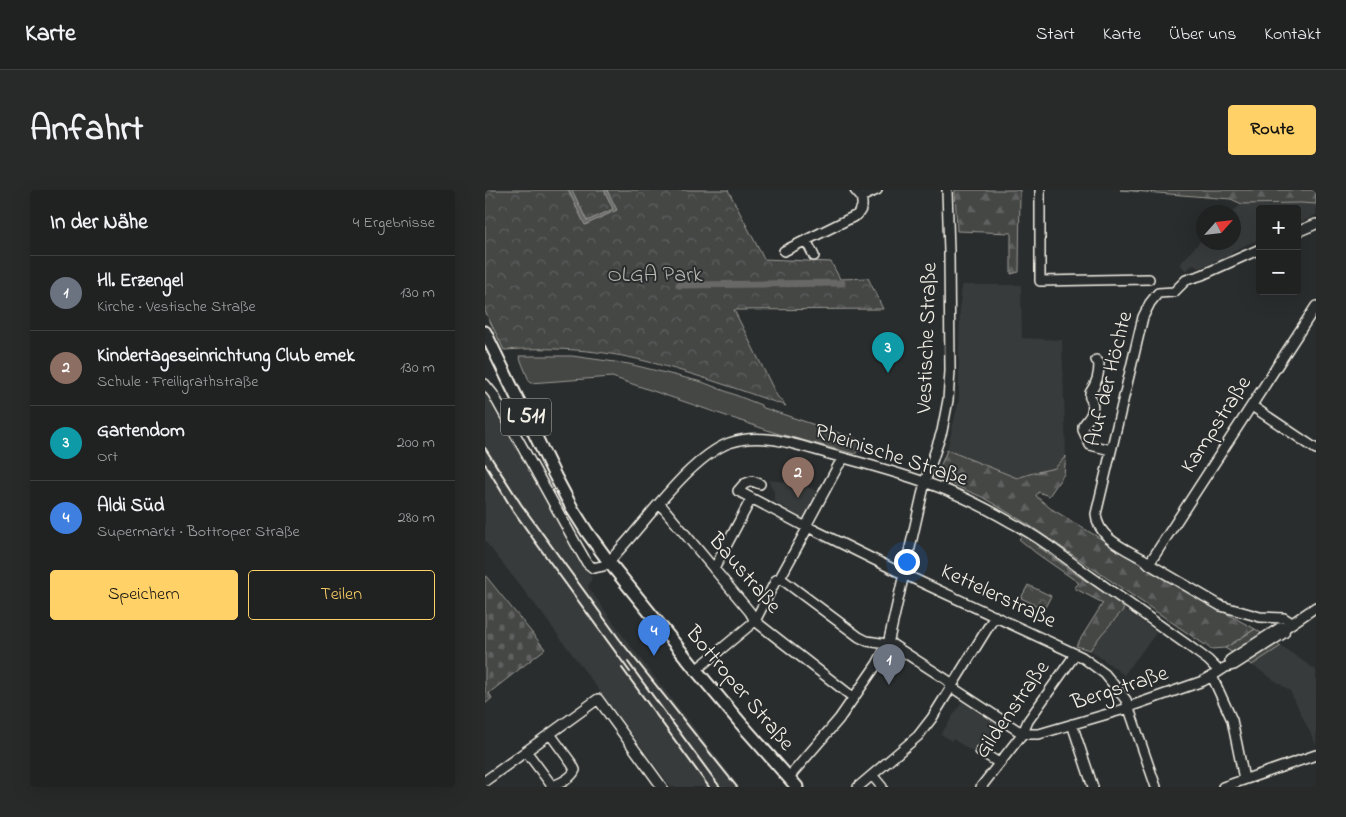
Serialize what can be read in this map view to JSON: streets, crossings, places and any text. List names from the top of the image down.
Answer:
{
  "streets": {
    "main road": ["L 511", "Bottroper Straße"],
    "street": [
      "Vestische Straße",
      "Auf der Höchte",
      "Kampstraße",
      "Rheinische Straße",
      "Baustraße",
      "Kettelerstraße",
      "Bergstraße",
      "Gildenstraße"
    ]
  },
  "crossings": [
    ["Vestische Straße", "Rheinische Straße"],
    ["Vestische Straße", "Baustraße"],
    ["Vestische Straße", "Kettelerstraße"],
    ["Vestische Straße", "Bottroper Straße"],
    ["Auf der Höchte", "Kampstraße"],
    ["Auf der Höchte", "Bergstraße"],
    ["Rheinische Straße", "Baustraße"],
    ["Rheinische Straße", "Bottroper Straße"],
    ["Rheinische Straße", "Bergstraße"],
    ["Kettelerstraße", "Bergstraße"],
    ["Kettelerstraße", "Gildenstraße"],
    ["Bergstraße", "Gildenstraße"]
  ],
  "parks": ["OLGA Park"],
  "north": "top right",
  "page": {
    "header": "Karte",
    "nav": [
      "Start",
      "Karte",
      "Über uns",
      "Kontakt"
    ],
    "title": "Anfahrt",
    "buttons": [
      "Route",
      ["Speichern", "Teilen"]
    ],
    "heading": ["In der Nähe", "4 Ergebnisse"],
    "map_buttons": ["+", "−"],
    "list": [
      {
        "mark": "1",
        "name": "Hl. Erzengel",
        "note": "Kirche · Vestische Straße",
        "value": "130 m"
      },
      {
        "mark": "2",
        "name": "Kindertageseinrichtung Club emek",
        "note": "Schule · Freiligrathstraße",
        "value": "130 m"
      },
      {
        "mark": "3",
        "name": "Gartendom",
        "note": "Ort",
        "value": "200 m"
      },
      {
        "mark": "4",
        "name": "Aldi Süd",
        "note": "Supermarkt · Bottroper Straße",
        "value": "280 m"
      }
    ],
    "pins": [
      "3",
      "2",
      "4",
      "1"
    ]
  }
}
